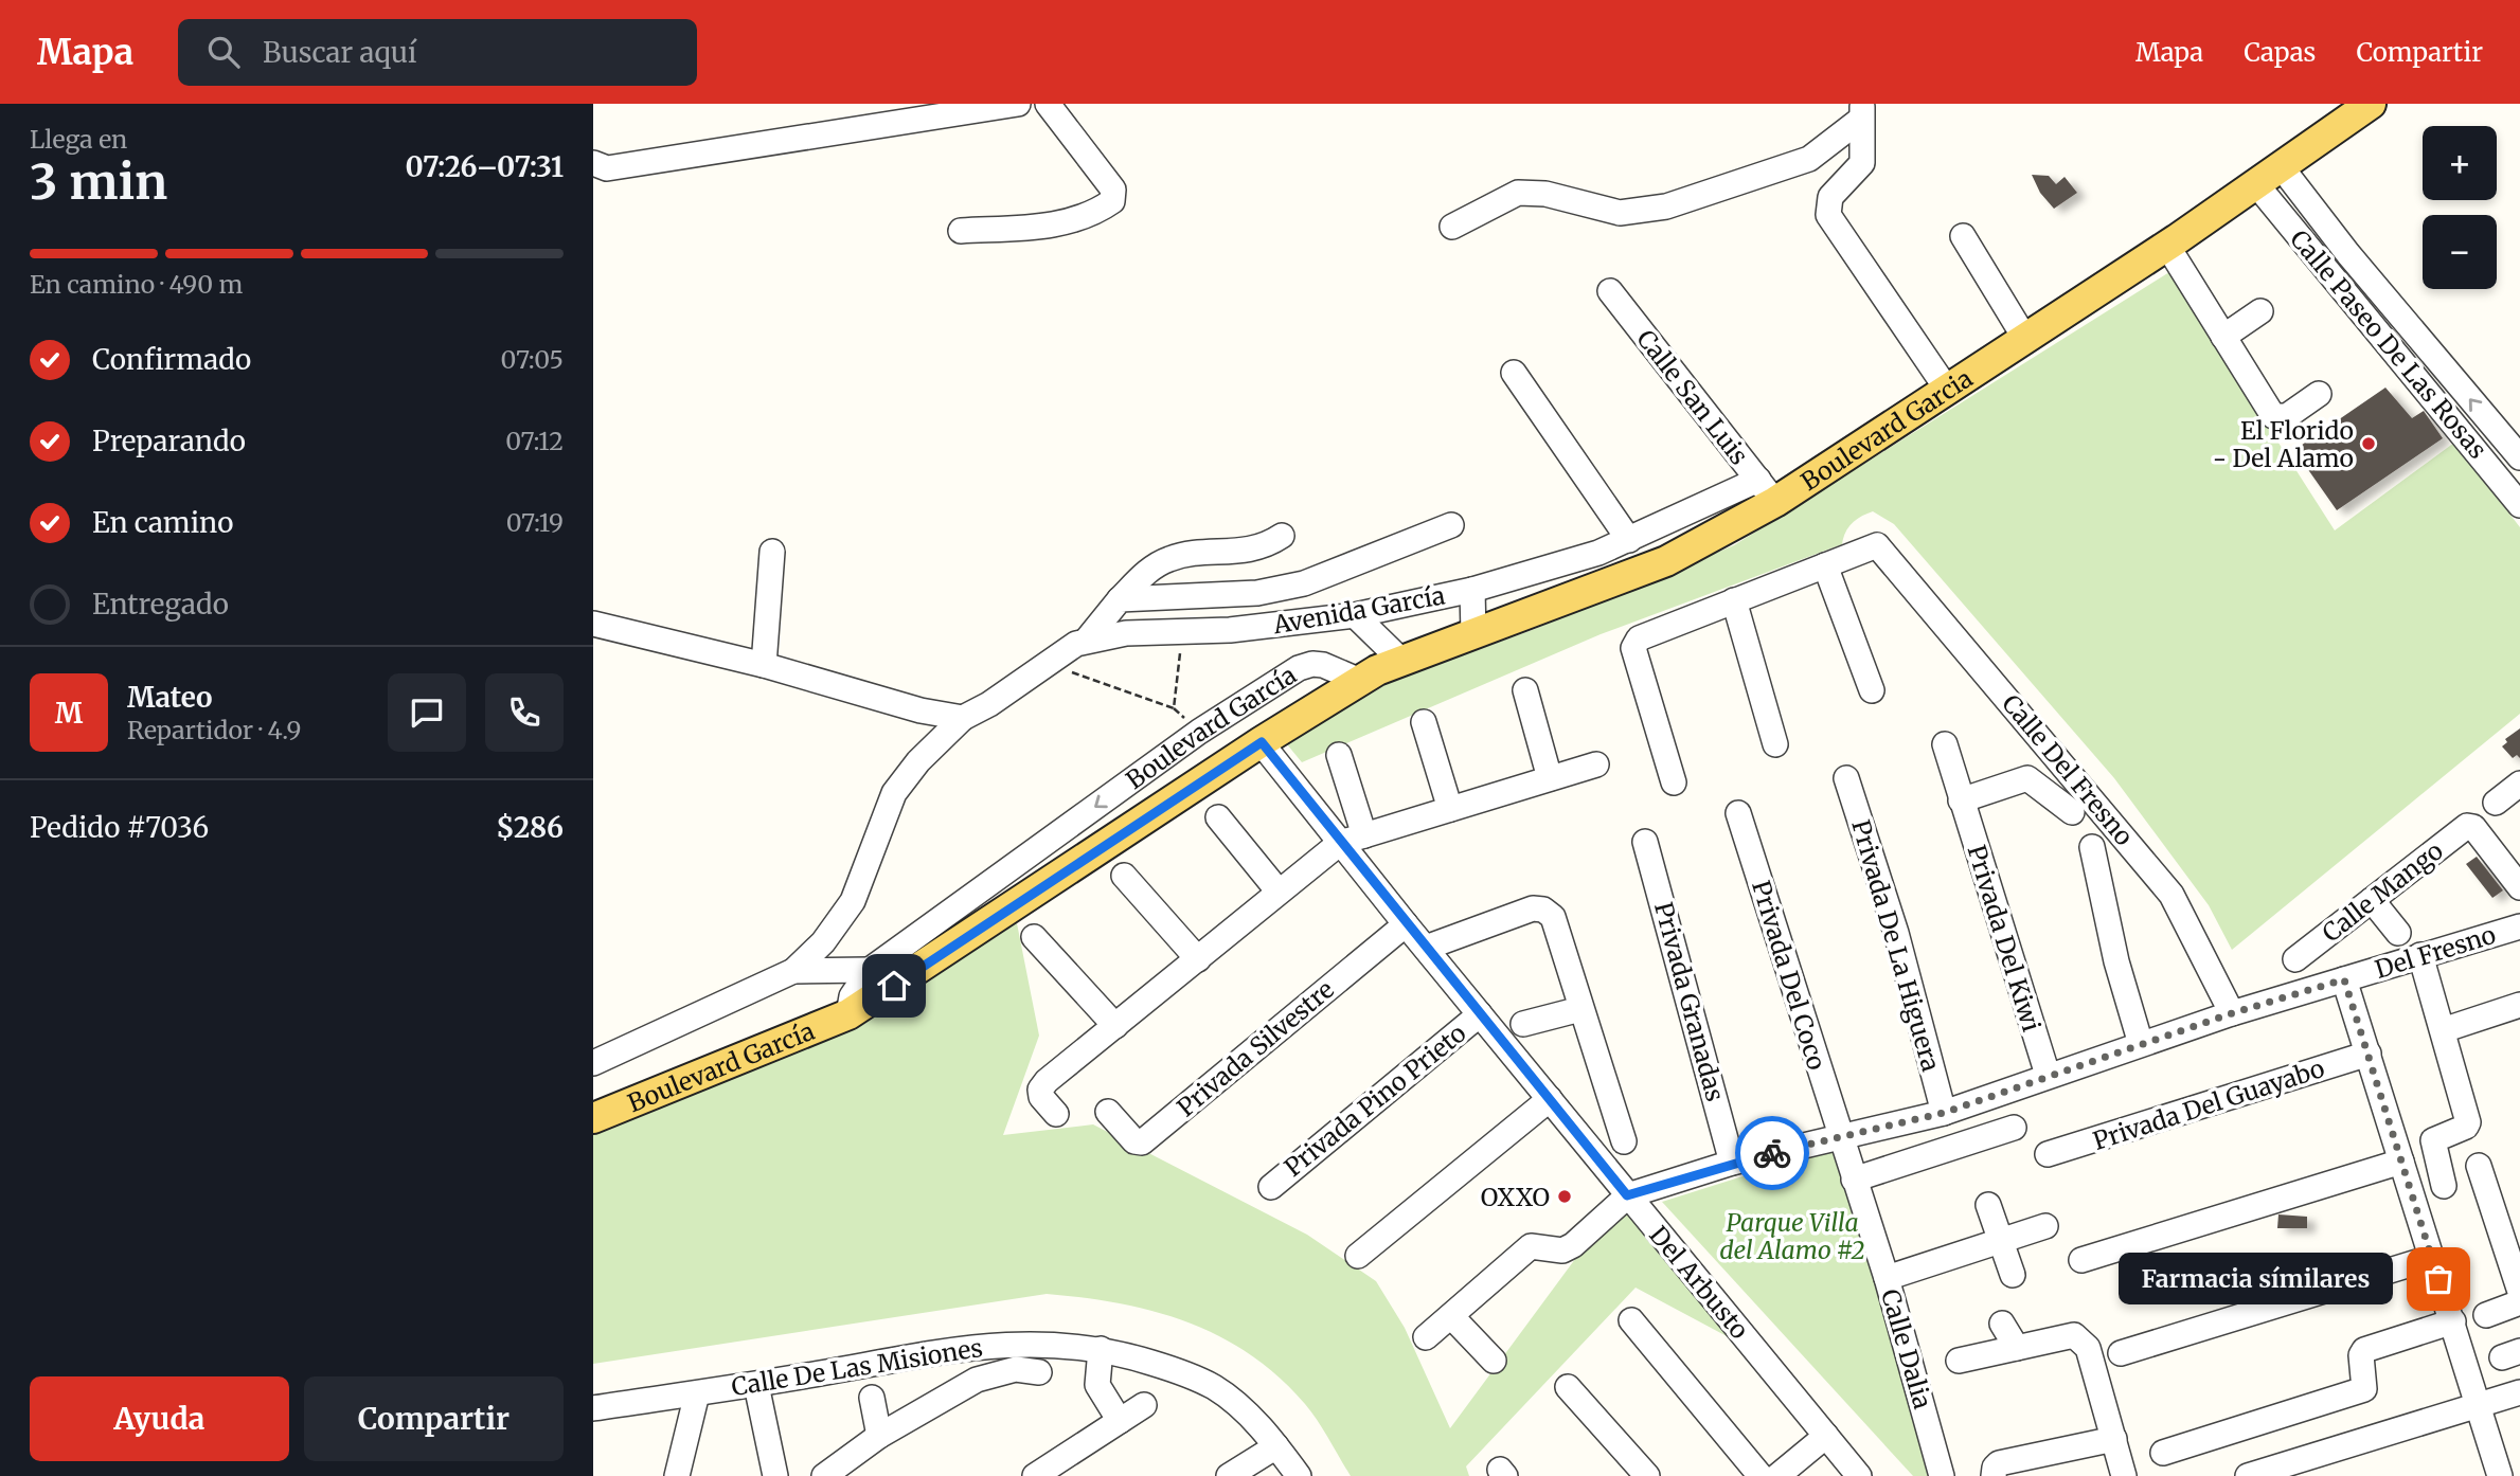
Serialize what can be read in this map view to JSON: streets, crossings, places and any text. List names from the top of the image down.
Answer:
{
  "streets": {
    "main road": ["Boulevard Garcia", "Boulevard García"],
    "street": [
      "Calle Paseo De Las Rosas",
      "Calle San Luis",
      "Avenida García",
      "Calle Del Fresno",
      "Calle Mango",
      "Privada Del Kiwi",
      "Privada De La Higuera",
      "Del Fresno",
      "Privada Del Coco",
      "Privada Granadas",
      "Privada Silvestre",
      "Privada Pino Prieto",
      "Privada Del Guayabo",
      "Del Arbusto",
      "Calle Dalia",
      "Calle De Las Misiones"
    ]
  },
  "crossings": [
    ["Calle Paseo De Las Rosas", "Boulevard Garcia"],
    ["Calle San Luis", "Boulevard Garcia"],
    ["Calle San Luis", "Avenida García"],
    ["Boulevard Garcia", "Avenida García"],
    ["Boulevard Garcia", "Boulevard García"],
    ["Boulevard García", "Del Arbusto"],
    ["Calle Del Fresno", "Del Fresno"],
    ["Privada Del Kiwi", "Del Fresno"],
    ["Privada De La Higuera", "Del Fresno"],
    ["Del Fresno", "Privada Del Coco"],
    ["Del Fresno", "Privada Granadas"],
    ["Del Fresno", "Del Arbusto"],
    ["Del Fresno", "Calle Dalia"],
    ["Privada Del Coco", "Calle Dalia"],
    ["Privada Silvestre", "Del Arbusto"],
    ["Privada Pino Prieto", "Del Arbusto"]
  ],
  "parks": ["Parque Villa del Alamo #2"],
  "places": ["El Florido - Del Alamo", "OXXO", "Farmacia símilares"],
  "page": {
    "header": "Mapa",
    "search": "Buscar aquí",
    "nav": ["Mapa", "Capas", "Compartir"],
    "heading": ["3 min", "Llega en", "07:26–07:31"],
    "panel": [
      "Mateo",
      "Repartidor · 4.9",
      "Pedido #7036",
      "$286"
    ],
    "map_buttons": ["+", "−"],
    "bar": "En camino · 490 m",
    "list": [
      ["Confirmado", "07:05"],
      ["Preparando", "07:12"],
      ["En camino", "07:19"],
      "Entregado"
    ],
    "round": "M",
    "bubble": "Farmacia símilares",
    "buttons": ["Ayuda", "Compartir"]
  }
}
